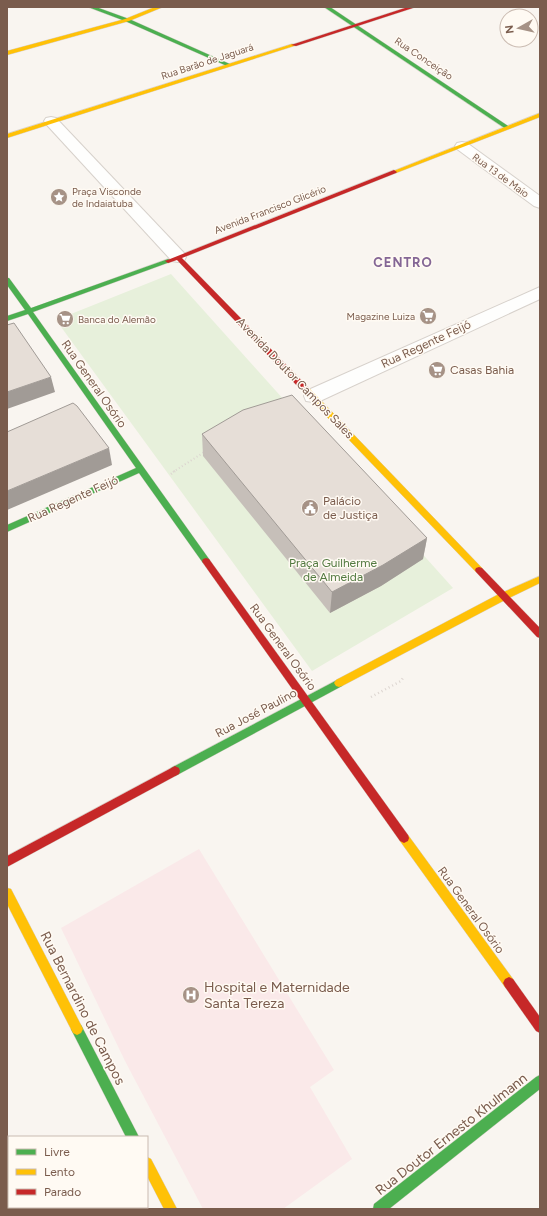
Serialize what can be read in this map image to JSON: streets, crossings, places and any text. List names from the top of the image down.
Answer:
{
  "streets": {
    "main road": [
      "Rua Conceição",
      "Rua Barão de Jaguará",
      "Avenida Francisco Glicério",
      "Rua Regente Feijó",
      "Avenida Doutor Campos Sales",
      "Rua General Osório",
      "Rua José Paulino",
      "Rua Bernardino de Campos",
      "Rua Doutor Ernesto Khulmann"
    ],
    "street": ["Rua 13 de Maio"]
  },
  "crossings": [
    ["Rua Conceição", "Rua Barão de Jaguará"],
    ["Rua Conceição", "Avenida Francisco Glicério"],
    ["Rua Barão de Jaguará", "Avenida Doutor Campos Sales"],
    ["Rua 13 de Maio", "Avenida Francisco Glicério"],
    ["Avenida Francisco Glicério", "Avenida Doutor Campos Sales"],
    ["Avenida Francisco Glicério", "Rua General Osório"],
    ["Rua Regente Feijó", "Avenida Doutor Campos Sales"],
    ["Rua Regente Feijó", "Rua General Osório"],
    ["Avenida Doutor Campos Sales", "Rua José Paulino"],
    ["Rua General Osório", "Rua José Paulino"]
  ],
  "districts": ["CENTRO"],
  "parks": ["Praça Guilherme de Almeida"],
  "places": {
    "place": ["Praça Visconde de Indaiatuba"],
    "supermarket": ["Magazine Luiza", "Banca do Alemão", "Casas Bahia"],
    "public building": ["Palácio de Justiça"],
    "hospital": ["Hospital e Maternidade Santa Tereza"]
  },
  "legend": ["Livre", "Lento", "Parado"],
  "north": "left"
}
